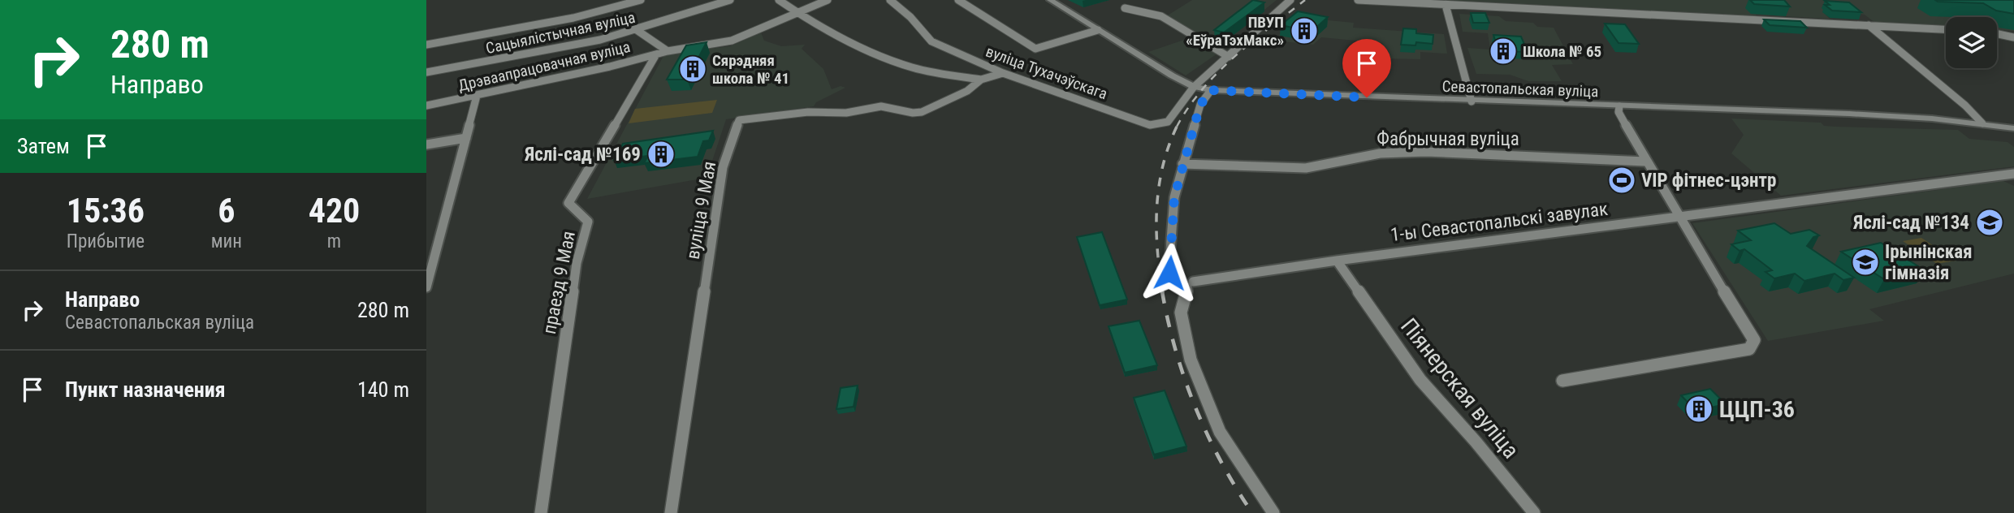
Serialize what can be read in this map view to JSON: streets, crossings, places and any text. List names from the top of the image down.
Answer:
{
  "streets": {
    "street": [
      "Сацыялістычная вуліца",
      "Дрэваапрацовачная вуліца",
      "вуліца Тухачэўскага",
      "Севастопальская вуліца",
      "Фабрычная вуліца",
      "вуліца 9 Мая",
      "1-ы Севастопальскі завулак",
      "праезд 9 Мая",
      "Піянерская вуліца"
    ]
  },
  "crossings": [
    ["Дрэваапрацовачная вуліца", "праезд 9 Мая"],
    ["вуліца Тухачэўскага", "Севастопальская вуліца"],
    ["вуліца Тухачэўскага", "вуліца 9 Мая"],
    ["1-ы Севастопальскі завулак", "Піянерская вуліца"]
  ],
  "places": {
    "building": [
      "ПВУП «ЕўраТэхМакс»",
      "Школа № 65",
      "Сярэдняя школа № 41",
      "Яслі-сад №169",
      "ЦЦП-36"
    ],
    "sports": ["VIP фітнес-цэнтр"],
    "school or university": ["Яслі-сад №134", "Ірынінская гімназія"]
  },
  "page": {
    "turn": ["280 m", "Направо"],
    "then": "Затем",
    "eta": [
      "15:36",
      "Прибытие",
      "6",
      "мин",
      "420",
      "m"
    ],
    "list": [
      {
        "name": "Направо",
        "note": "Севастопальская вуліца",
        "value": "280 m"
      },
      {
        "name": "Пункт назначения",
        "value": "140 m"
      }
    ]
  }
}
